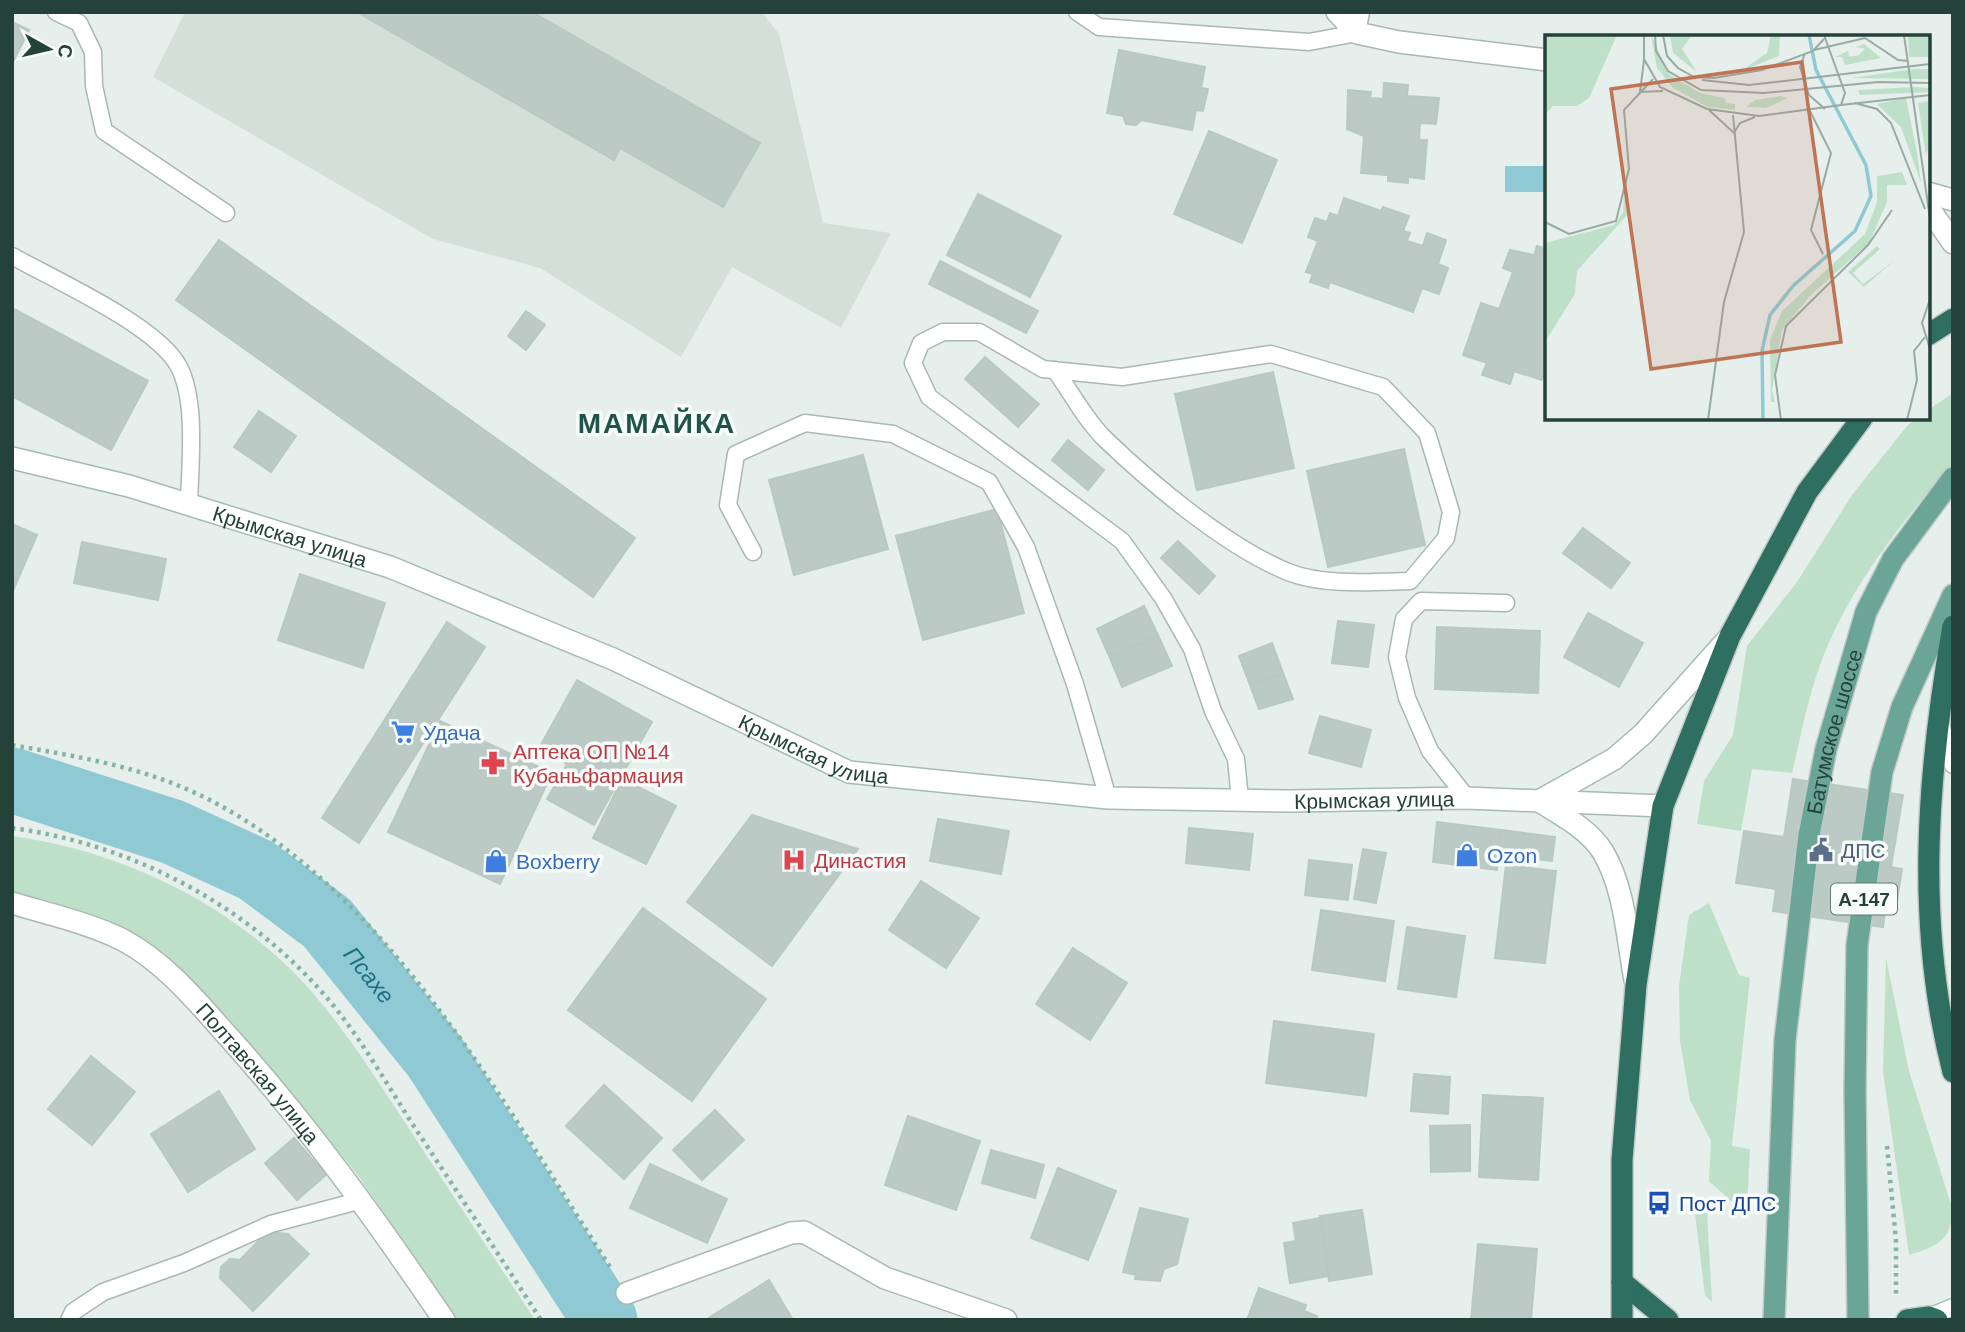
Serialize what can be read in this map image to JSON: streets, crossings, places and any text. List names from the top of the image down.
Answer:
{
  "streets": {
    "highway": ["А-147"],
    "main road": ["Батумское шоссе"],
    "street": ["Крымская улица", "Полтавская улица"]
  },
  "districts": ["МАМАЙКА"],
  "water": ["Псахе"],
  "places": {
    "supermarket": ["Удача"],
    "pharmacy": ["Аптека ОП №14 Кубаньфармация"],
    "public building": ["ДПС"],
    "shop": ["Ozon", "Boxberry"],
    "hospital": ["Династия"],
    "bus stop": ["Пост ДПС"]
  },
  "north": "right"
}
